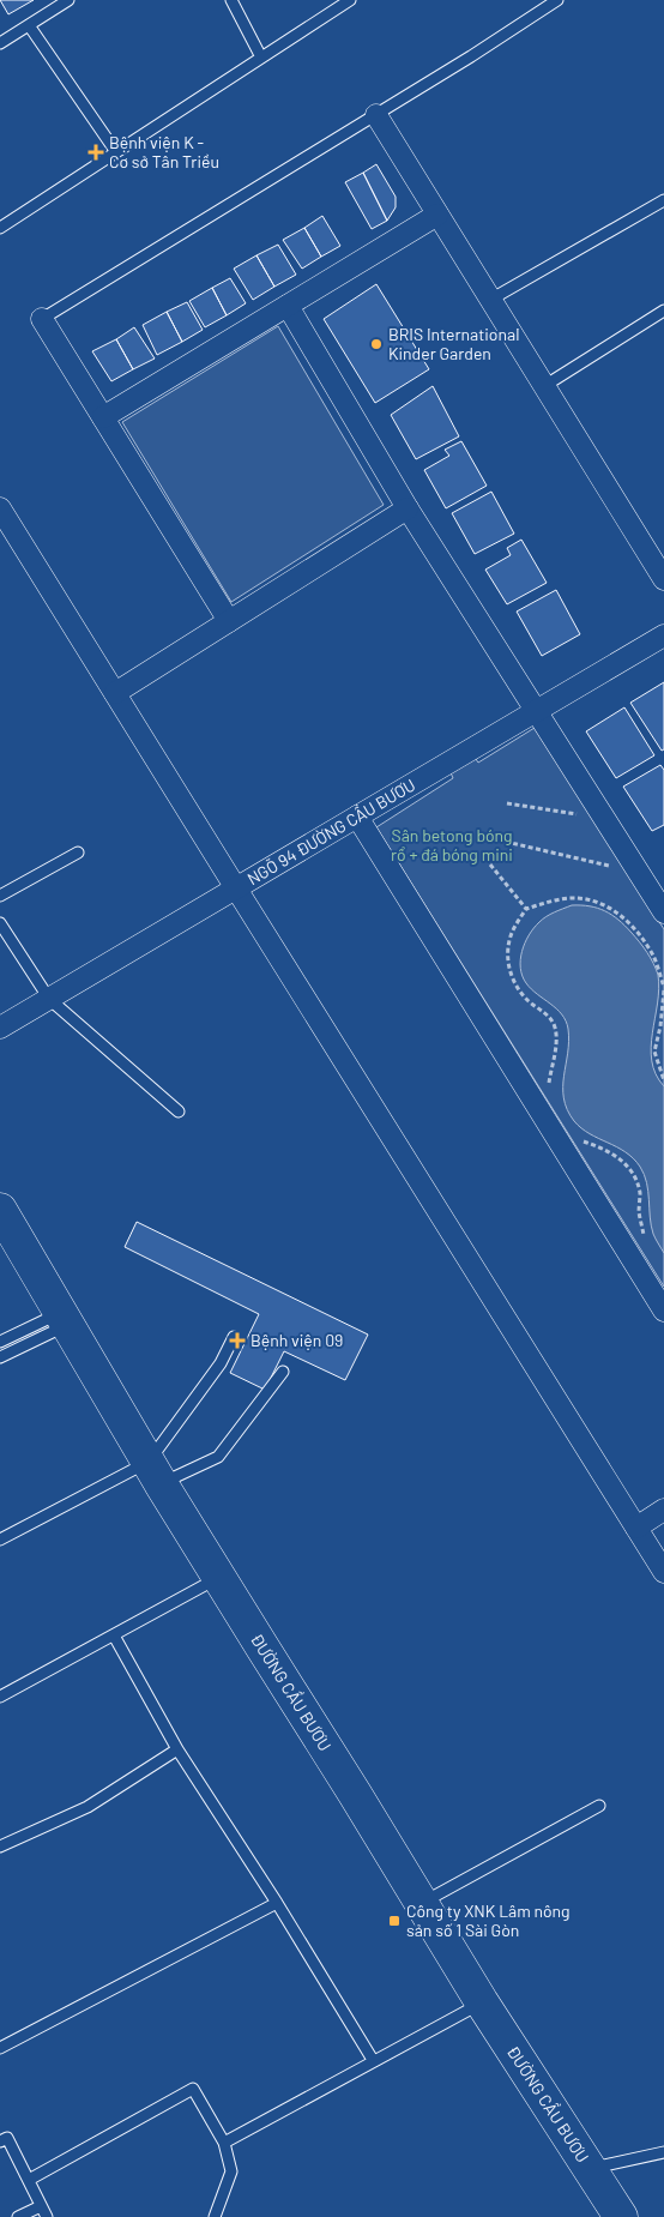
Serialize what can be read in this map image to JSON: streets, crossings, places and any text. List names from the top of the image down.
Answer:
{
  "streets": {
    "main road": ["ĐƯỜNG CẦU BƯƠU"],
    "street": ["NGÕ 94 ĐƯỜNG CẦU BƯƠU"]
  },
  "parks": ["Sân betong bóng rổ + đá bóng mini"],
  "places": {
    "health": ["Bệnh viện K - Cơ sở Tân Triều", "Bệnh viện 09"],
    "other": ["BRIS International Kinder Garden"],
    "transit": ["Công ty XNK Lâm nông sản số 1 Sài Gòn"]
  }
}
